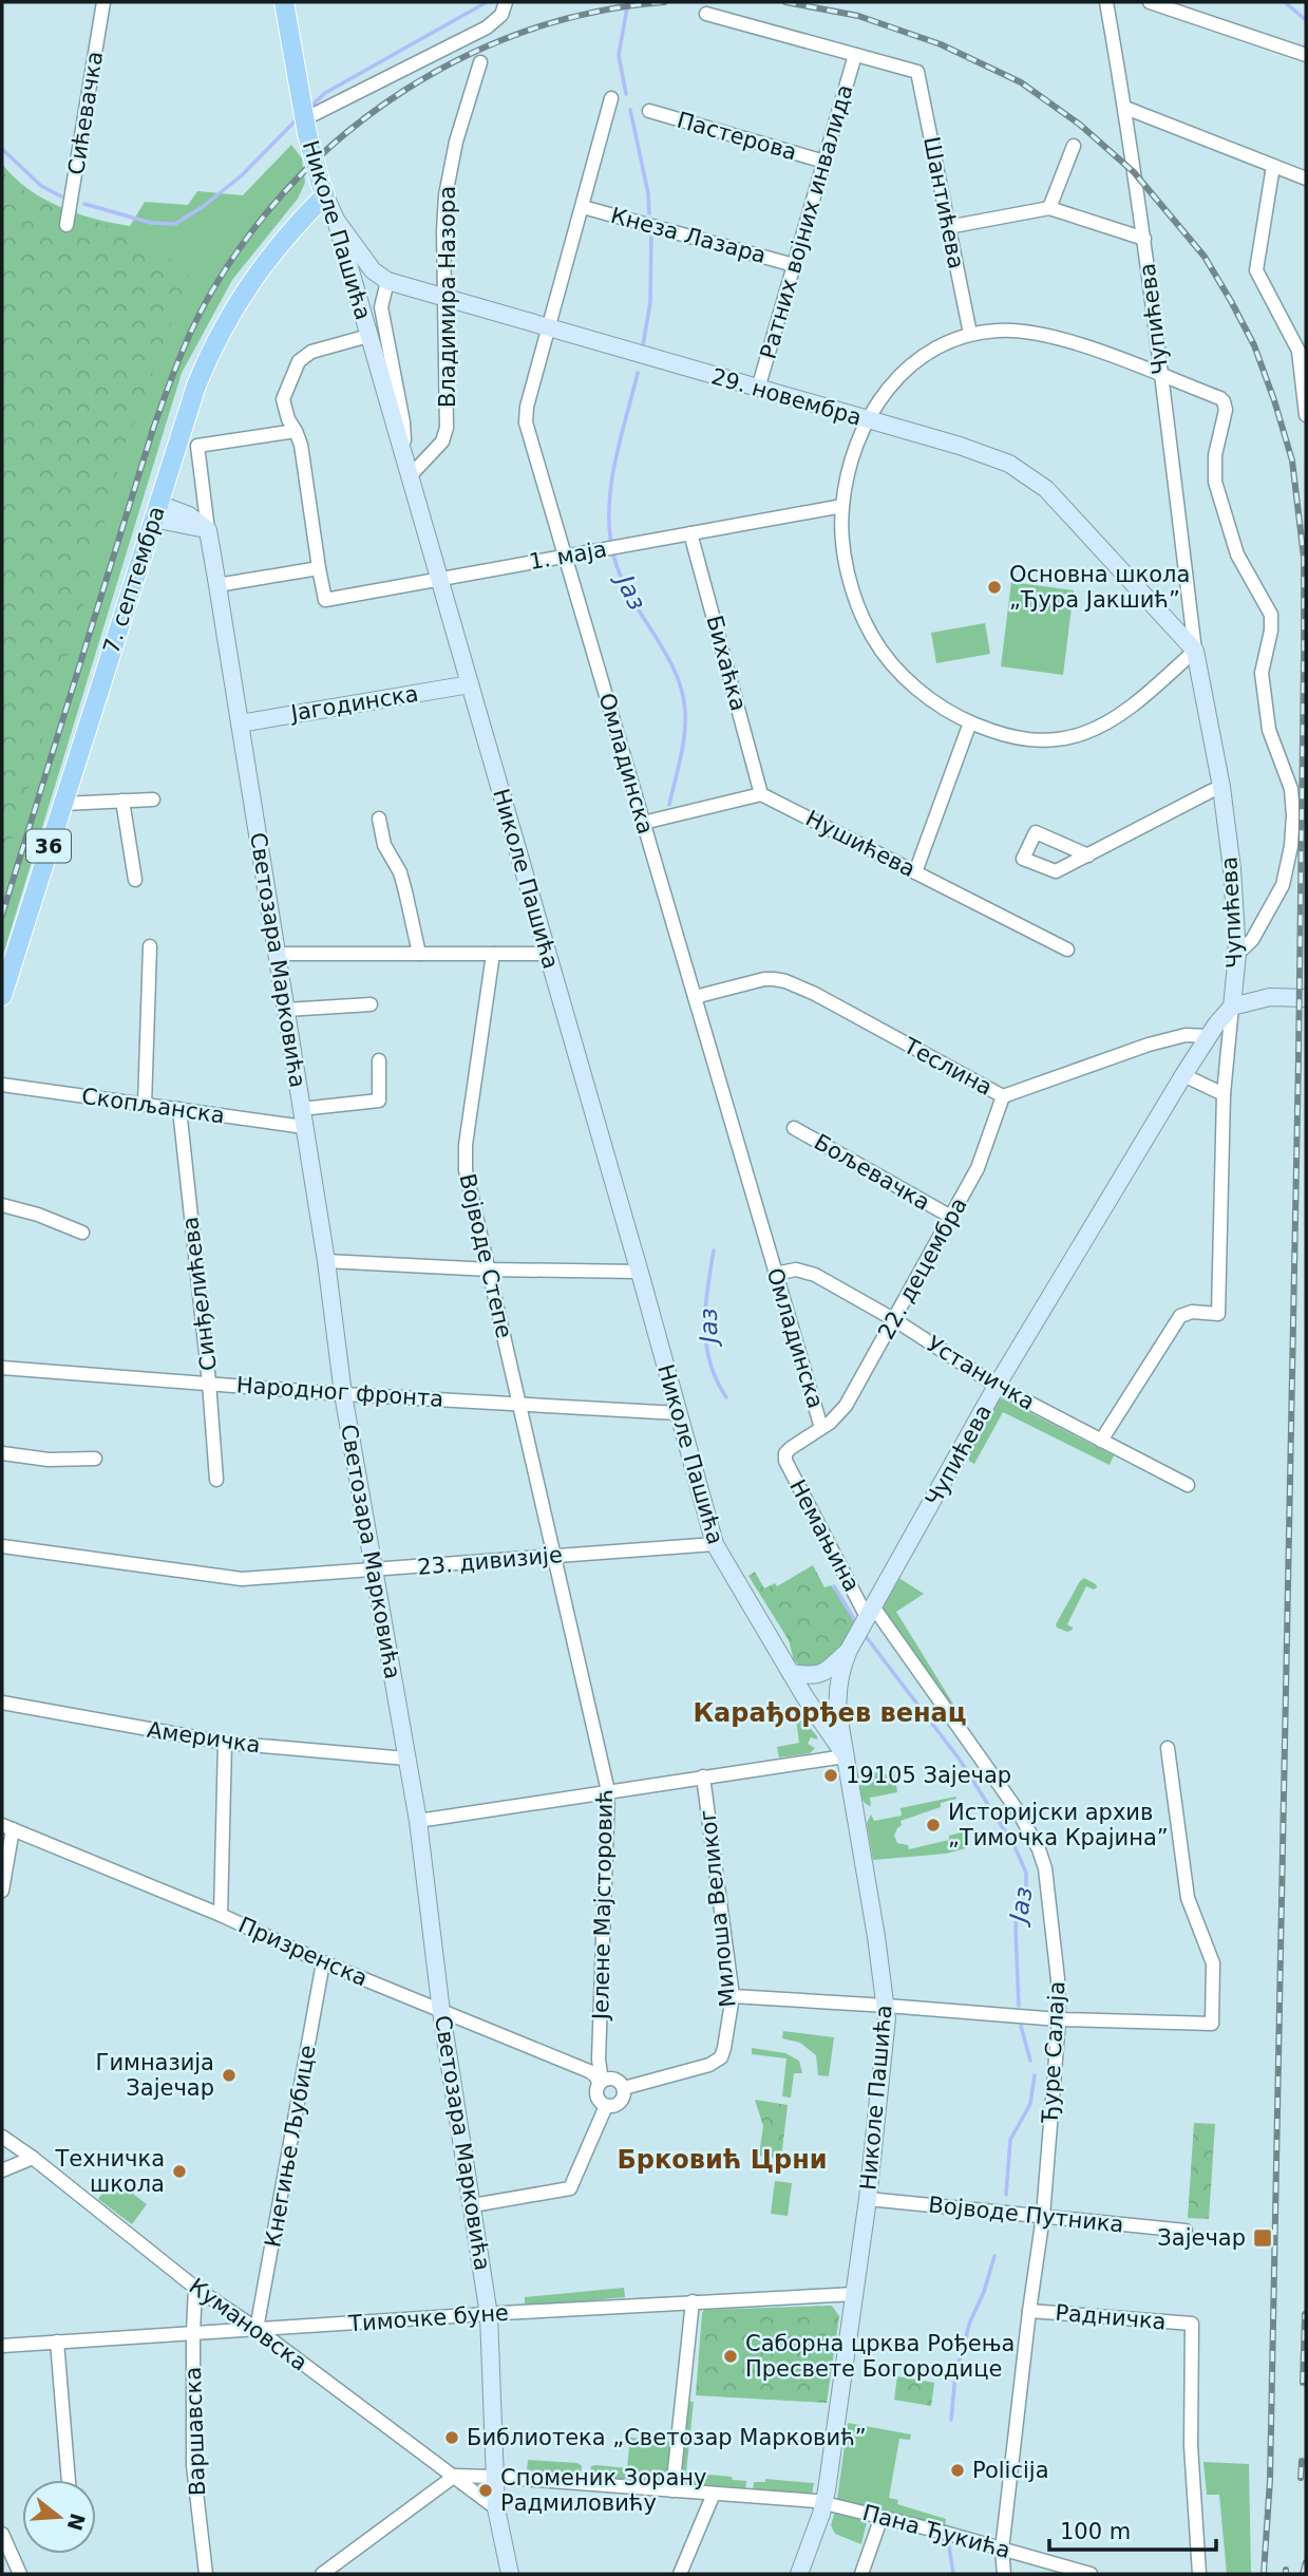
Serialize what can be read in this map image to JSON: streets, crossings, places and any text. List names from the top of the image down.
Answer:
{
  "streets": {
    "main road": ["Николе Пашића", "7. септембра", "36"],
    "street": [
      "Сићевачка",
      "Пастерова",
      "Шантићева",
      "Ратних војних инвалида",
      "Кнеза Лазара",
      "Владимира Назора",
      "Чупићева",
      "29. новембра",
      "1. маја",
      "Бихаћка",
      "Јагодинска",
      "Омладинска",
      "Нушићева",
      "Светозара Марковића",
      "Теслина",
      "Скопљанска",
      "Бољевачка",
      "Војводе Степе",
      "22. децембра",
      "Синђелићева",
      "Устаничка",
      "Народног фронта",
      "Немањина",
      "23. дивизије",
      "Америчка",
      "Јелене Мајсторовић",
      "Милоша Великог",
      "Призренска",
      "Ђуре Салаја",
      "Кнегиње Љубице",
      "Војводе Путника",
      "Радничка",
      "Тимочке буне",
      "Кумановска",
      "Варшавска",
      "Пана Ђукића"
    ]
  },
  "crossings": [
    ["Пастерова", "Ратних војних инвалида"],
    ["Шантићева", "Ратних војних инвалида"],
    ["Ратних војних инвалида", "Кнеза Лазара"],
    ["Ратних војних инвалида", "29. новембра"],
    ["Николе Пашића", "Владимира Назора"],
    ["Николе Пашића", "29. новембра"],
    ["Николе Пашића", "1. маја"],
    ["Николе Пашића", "7. септембра"],
    ["Николе Пашића", "Јагодинска"],
    ["Николе Пашића", "Народног фронта"],
    ["Николе Пашића", "23. дивизије"],
    ["Николе Пашића", "Војводе Путника"],
    ["Николе Пашића", "Тимочке буне"],
    ["Николе Пашића", "Пана Ђукића"],
    ["Кнеза Лазара", "Омладинска"],
    ["Владимира Назора", "29. новембра"],
    ["Чупићева", "29. новембра"],
    ["Чупићева", "Теслина"],
    ["Чупићева", "Устаничка"],
    ["Чупићева", "Немањина"],
    ["Чупићева", "Ђуре Салаја"],
    ["29. новембра", "Омладинска"],
    ["1. маја", "Бихаћка"],
    ["1. маја", "Омладинска"],
    ["Бихаћка", "Нушићева"],
    ["Јагодинска", "Светозара Марковића"],
    ["Омладинска", "Теслина"],
    ["Омладинска", "22. децембра"],
    ["Омладинска", "Устаничка"],
    ["Омладинска", "Немањина"],
    ["Светозара Марковића", "Скопљанска"],
    ["Светозара Марковића", "Народног фронта"],
    ["Светозара Марковића", "23. дивизије"],
    ["Светозара Марковића", "Америчка"],
    ["Светозара Марковића", "Призренска"],
    ["Светозара Марковића", "Тимочке буне"],
    ["Светозара Марковића", "Кумановска"],
    ["Светозара Марковића", "Пана Ђукића"],
    ["Теслина", "22. децембра"],
    ["Скопљанска", "Синђелићева"],
    ["Бољевачка", "22. децембра"],
    ["Војводе Степе", "Народног фронта"],
    ["Војводе Степе", "23. дивизије"],
    ["Војводе Степе", "Јелене Мајсторовић"],
    ["22. децембра", "Устаничка"],
    ["22. децембра", "Немањина"],
    ["Синђелићева", "Народног фронта"],
    ["Немањина", "Ђуре Салаја"],
    ["23. дивизије", "Јелене Мајсторовић"],
    ["Јелене Мајсторовић", "Милоша Великог"],
    ["Јелене Мајсторовић", "Призренска"],
    ["Милоша Великог", "Призренска"],
    ["Призренска", "Кнегиње Љубице"],
    ["Ђуре Салаја", "Војводе Путника"],
    ["Ђуре Салаја", "Радничка"],
    ["Ђуре Салаја", "Пана Ђукића"],
    ["Кнегиње Љубице", "Тимочке буне"],
    ["Кнегиње Љубице", "Кумановска"],
    ["Тимочке буне", "Кумановска"],
    ["Тимочке буне", "Варшавска"],
    ["Кумановска", "Варшавска"],
    ["Кумановска", "Пана Ђукића"]
  ],
  "districts": ["Карађорђев венац", "Брковић Црни"],
  "water": ["Јаз"],
  "places": {
    "other": [
      "Основна школа „Ђура Јакшић”",
      "19105 Зајечар",
      "Историјски архив „Тимочка Крајина”",
      "Гимназија Зајечар",
      "Техничка школа",
      "Саборна црква Рођења Пресвете Богородице",
      "Библиотека „Светозар Марковић”",
      "Policija",
      "Споменик Зорану Радмиловићу"
    ],
    "transit": ["Зајечар"]
  },
  "scale_bar": "100 m",
  "north": "right"
}
